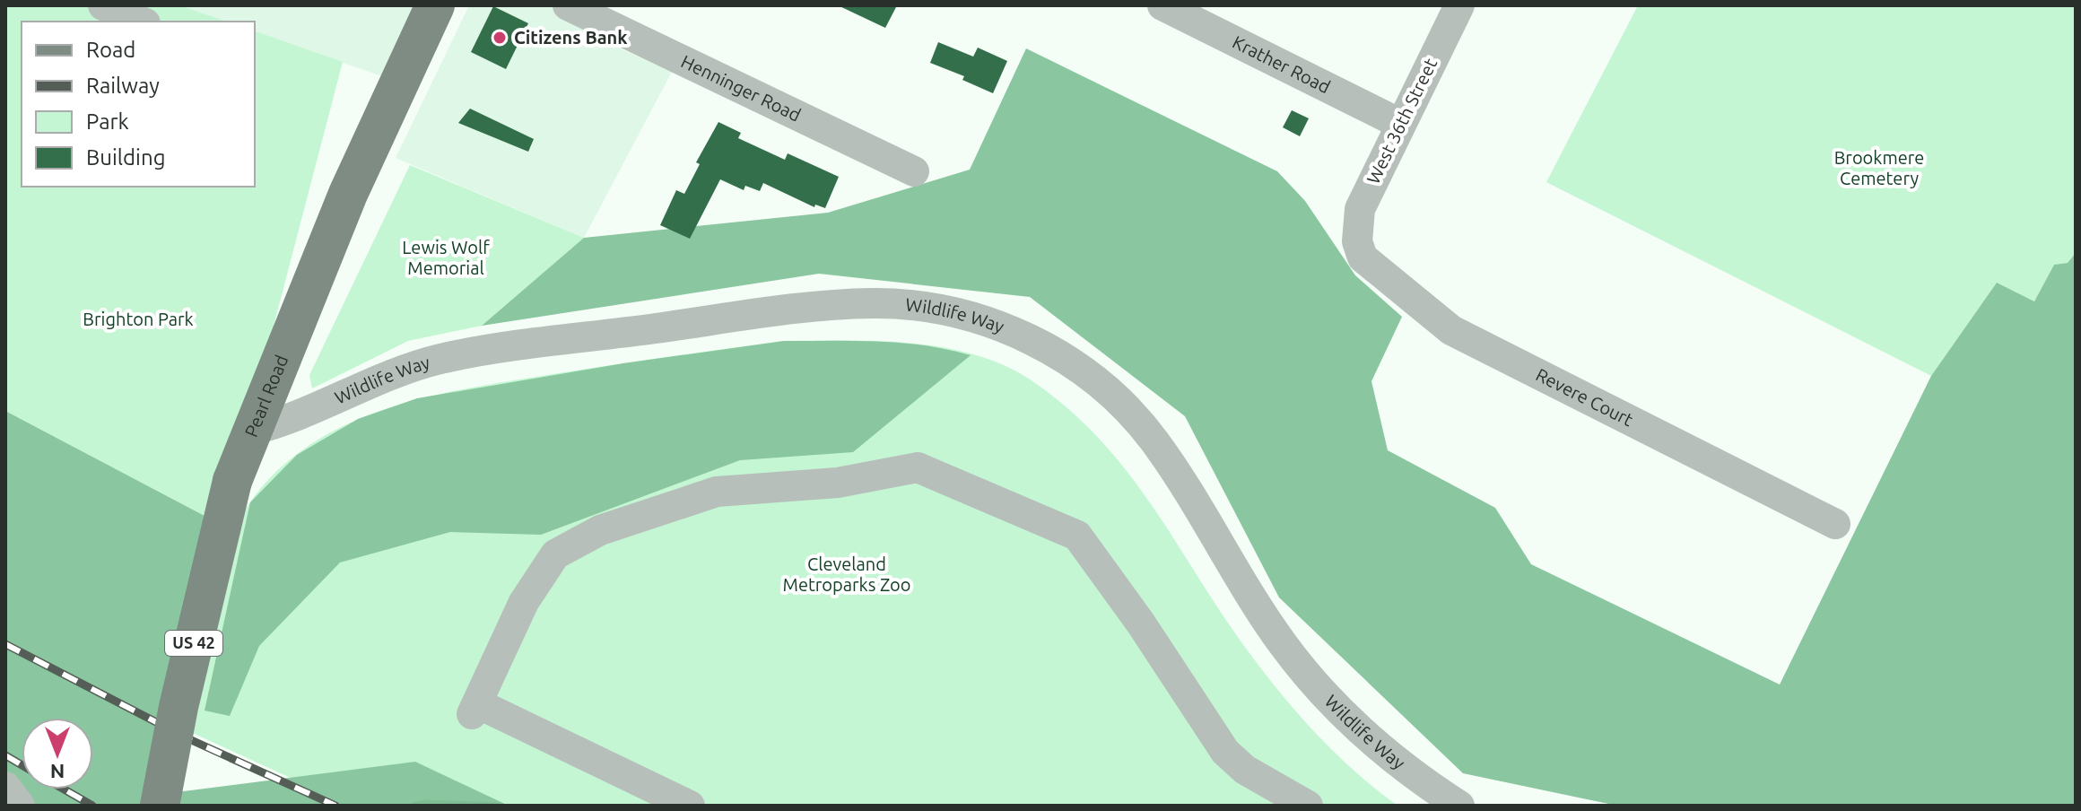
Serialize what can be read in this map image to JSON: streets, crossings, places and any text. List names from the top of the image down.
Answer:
{
  "streets": {
    "main road": ["Pearl Road", "US 42"],
    "street": [
      "Krather Road",
      "Henninger Road",
      "West 36th Street",
      "Wildlife Way",
      "Revere Court"
    ]
  },
  "crossings": [
    ["Krather Road", "West 36th Street"],
    ["West 36th Street", "Revere Court"],
    ["Wildlife Way", "Pearl Road"]
  ],
  "parks": [
    "Brookmere Cemetery",
    "Lewis Wolf Memorial",
    "Brighton Park",
    "Cleveland Metroparks Zoo"
  ],
  "places": ["Citizens Bank"],
  "legend": [
    "Road",
    "Railway",
    "Park",
    "Building"
  ],
  "north": "bottom"
}
